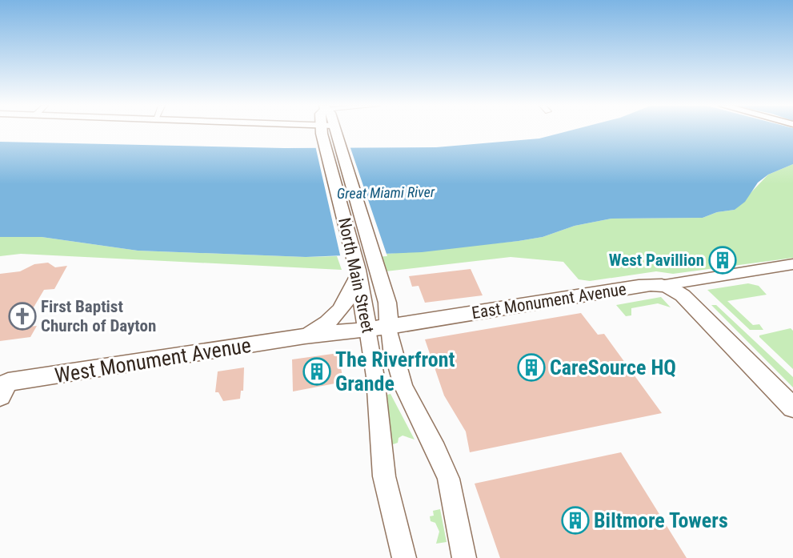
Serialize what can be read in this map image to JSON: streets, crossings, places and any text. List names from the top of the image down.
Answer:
{
  "streets": {
    "main road": ["North Main Street", "East Monument Avenue", "West Monument Avenue"]
  },
  "crossings": [
    ["North Main Street", "East Monument Avenue"],
    ["East Monument Avenue", "West Monument Avenue"]
  ],
  "water": ["Great Miami River"],
  "places": {
    "building": [
      "West Pavillion",
      "CareSource HQ",
      "The Riverfront Grande",
      "Biltmore Towers"
    ],
    "church": ["First Baptist Church of Dayton"]
  }
}
